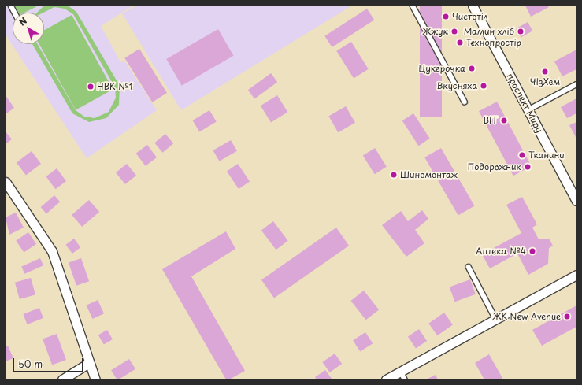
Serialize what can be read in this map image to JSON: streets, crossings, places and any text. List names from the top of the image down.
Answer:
{
  "streets": {
    "street": ["проспект Миру"]
  },
  "places": [
    "Чистотіл",
    "Жжук",
    "Мамин хліб",
    "Технопростір",
    "Цукерочка",
    "ЧізХем",
    "Вкусняха",
    "НВК №1",
    "ВІТ",
    "Тканини",
    "Подорожник",
    "Шиномонтаж",
    "Аптека №4",
    "ЖК New Avenue"
  ],
  "scale_bar": "50 m",
  "north": "top left"
}
